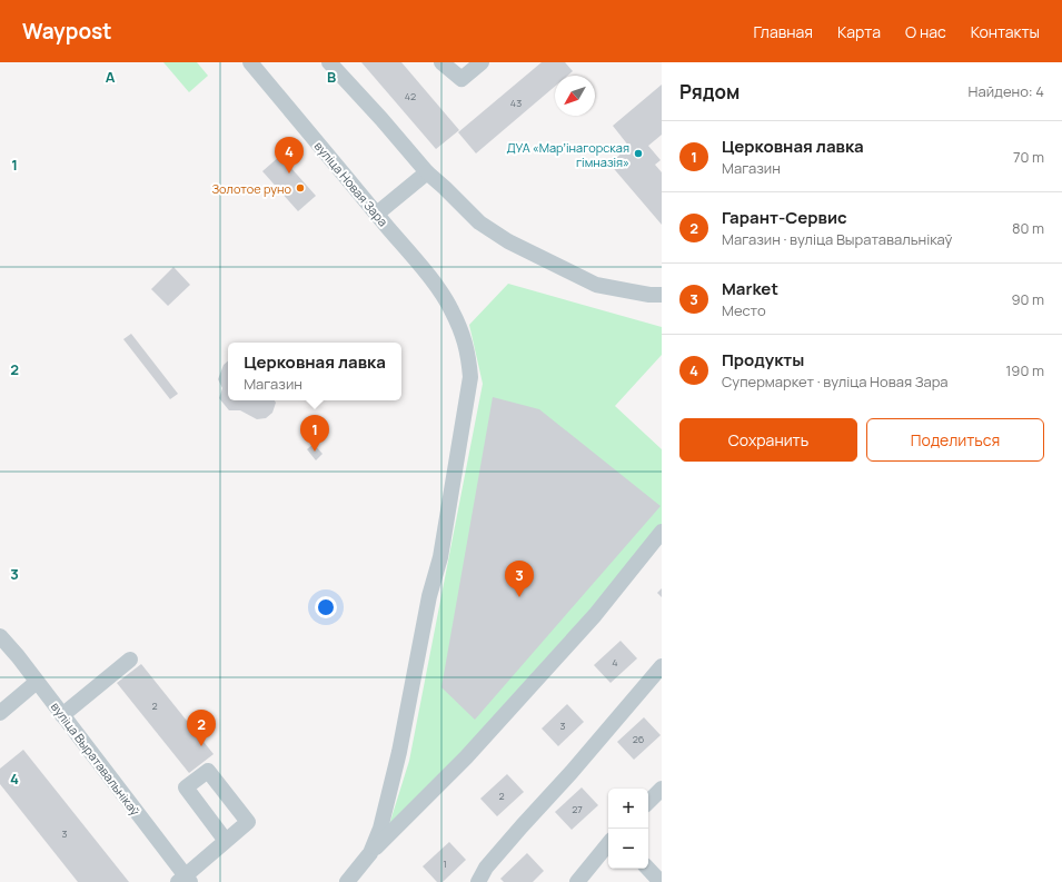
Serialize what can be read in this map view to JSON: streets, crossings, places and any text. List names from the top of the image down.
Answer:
{
  "streets": {
    "street": ["вуліца Новая Зара", "вуліца Выратавальнікаў"]
  },
  "places": ["ДУА «Марʼінагорская гімназія»", "Золотое руно"],
  "house_numbers": [
    "42",
    "43",
    "4",
    "2",
    "3",
    "26",
    "2",
    "27",
    "3",
    "1"
  ],
  "north": "bottom left",
  "page": {
    "header": "Waypost",
    "nav": [
      "Главная",
      "Карта",
      "О нас",
      "Контакты"
    ],
    "heading": ["Рядом", "Найдено: 4"],
    "list": [
      {
        "mark": "1",
        "name": "Церковная лавка",
        "note": "Магазин",
        "value": "70 m"
      },
      {
        "mark": "2",
        "name": "Гарант-Сервис",
        "note": "Магазин · вуліца Выратавальнікаў",
        "value": "80 m"
      },
      {
        "mark": "3",
        "name": "Market",
        "note": "Место",
        "value": "90 m"
      },
      {
        "mark": "4",
        "name": "Продукты",
        "note": "Супермаркет · вуліца Новая Зара",
        "value": "190 m"
      }
    ],
    "pins": [
      "4",
      "1",
      "3",
      "2"
    ],
    "popup": ["Церковная лавка", "Магазин"],
    "buttons": ["Сохранить", "Поделиться"],
    "map_buttons": ["+", "−"]
  },
  "grid": {
    "columns": ["A", "B"],
    "rows": [
      "1",
      "2",
      "3",
      "4"
    ]
  }
}
